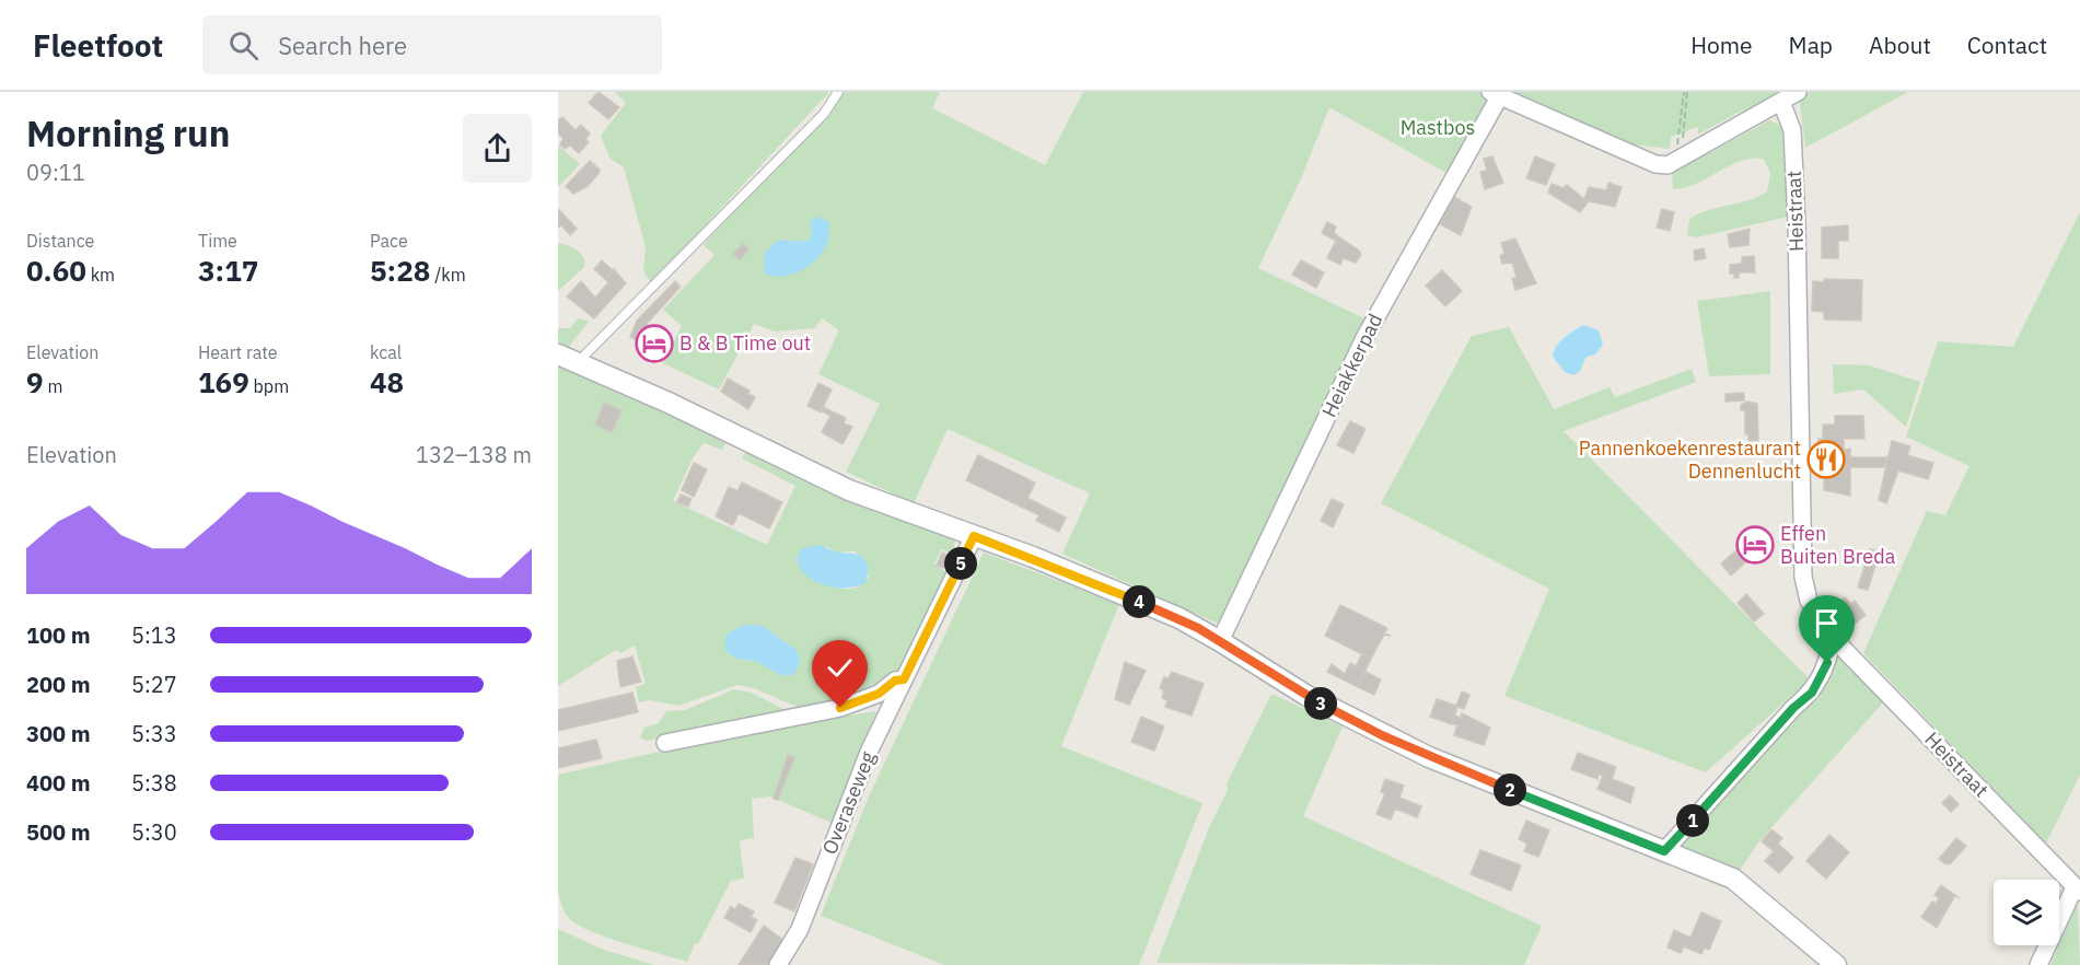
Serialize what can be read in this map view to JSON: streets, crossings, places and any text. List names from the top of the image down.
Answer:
{
  "streets": {
    "street": ["Heistraat", "Heiakkerpad", "Overaseweg"]
  },
  "parks": ["Mastbos"],
  "places": {
    "hotel": ["B & B Time out", "Effen Buiten Breda"],
    "restaurant": ["Pannenkoekenrestaurant Dennenlucht"]
  },
  "page": {
    "header": "Fleetfoot",
    "search": "Search here",
    "nav": [
      "Home",
      "Map",
      "About",
      "Contact"
    ],
    "heading": ["Morning run", "09:11"],
    "stats": [
      ["Distance", "0.60 km"],
      ["Time", "3:17"],
      ["Pace", "5:28 /km"],
      ["Elevation", "9 m"],
      ["Heart rate", "169 bpm"],
      ["kcal", "48"]
    ],
    "chart": ["Elevation", "132–138 m"],
    "pins": [
      "5",
      "4",
      "3",
      "2",
      "1"
    ],
    "list": [
      {
        "name": "100 m",
        "note": "5:13"
      },
      {
        "name": "200 m",
        "note": "5:27"
      },
      {
        "name": "300 m",
        "note": "5:33"
      },
      {
        "name": "400 m",
        "note": "5:38"
      },
      {
        "name": "500 m",
        "note": "5:30"
      }
    ]
  }
}
